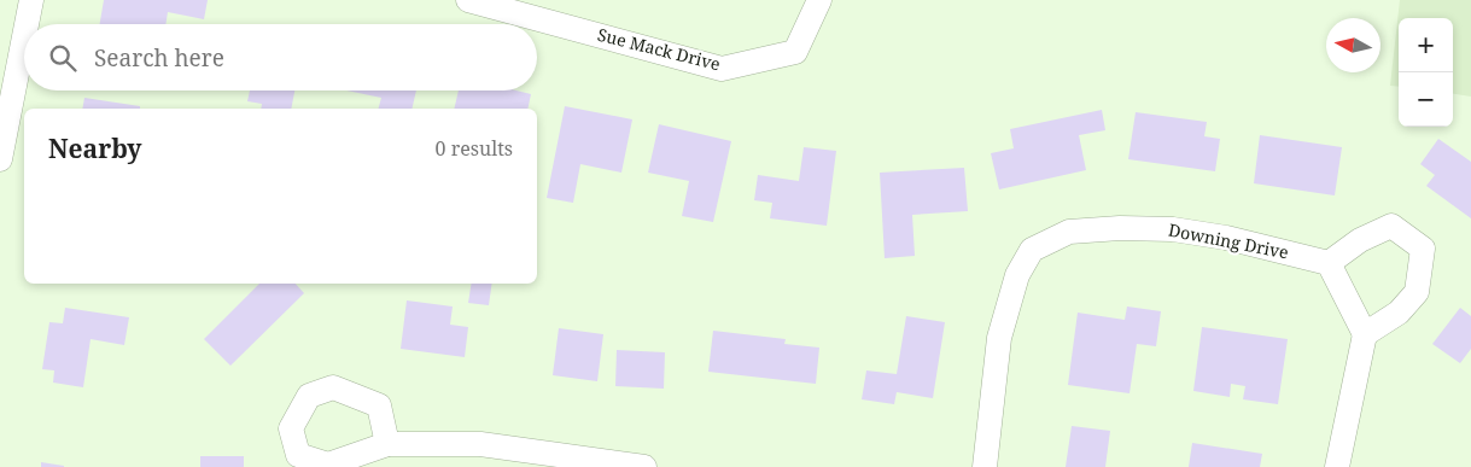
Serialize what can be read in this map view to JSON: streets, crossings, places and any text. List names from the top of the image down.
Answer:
{
  "streets": {
    "street": ["Sue Mack Drive", "Downing Drive"]
  },
  "north": "left",
  "page": {
    "map_buttons": ["+", "−"],
    "search": "Search here",
    "heading": ["Nearby", "0 results"]
  }
}
